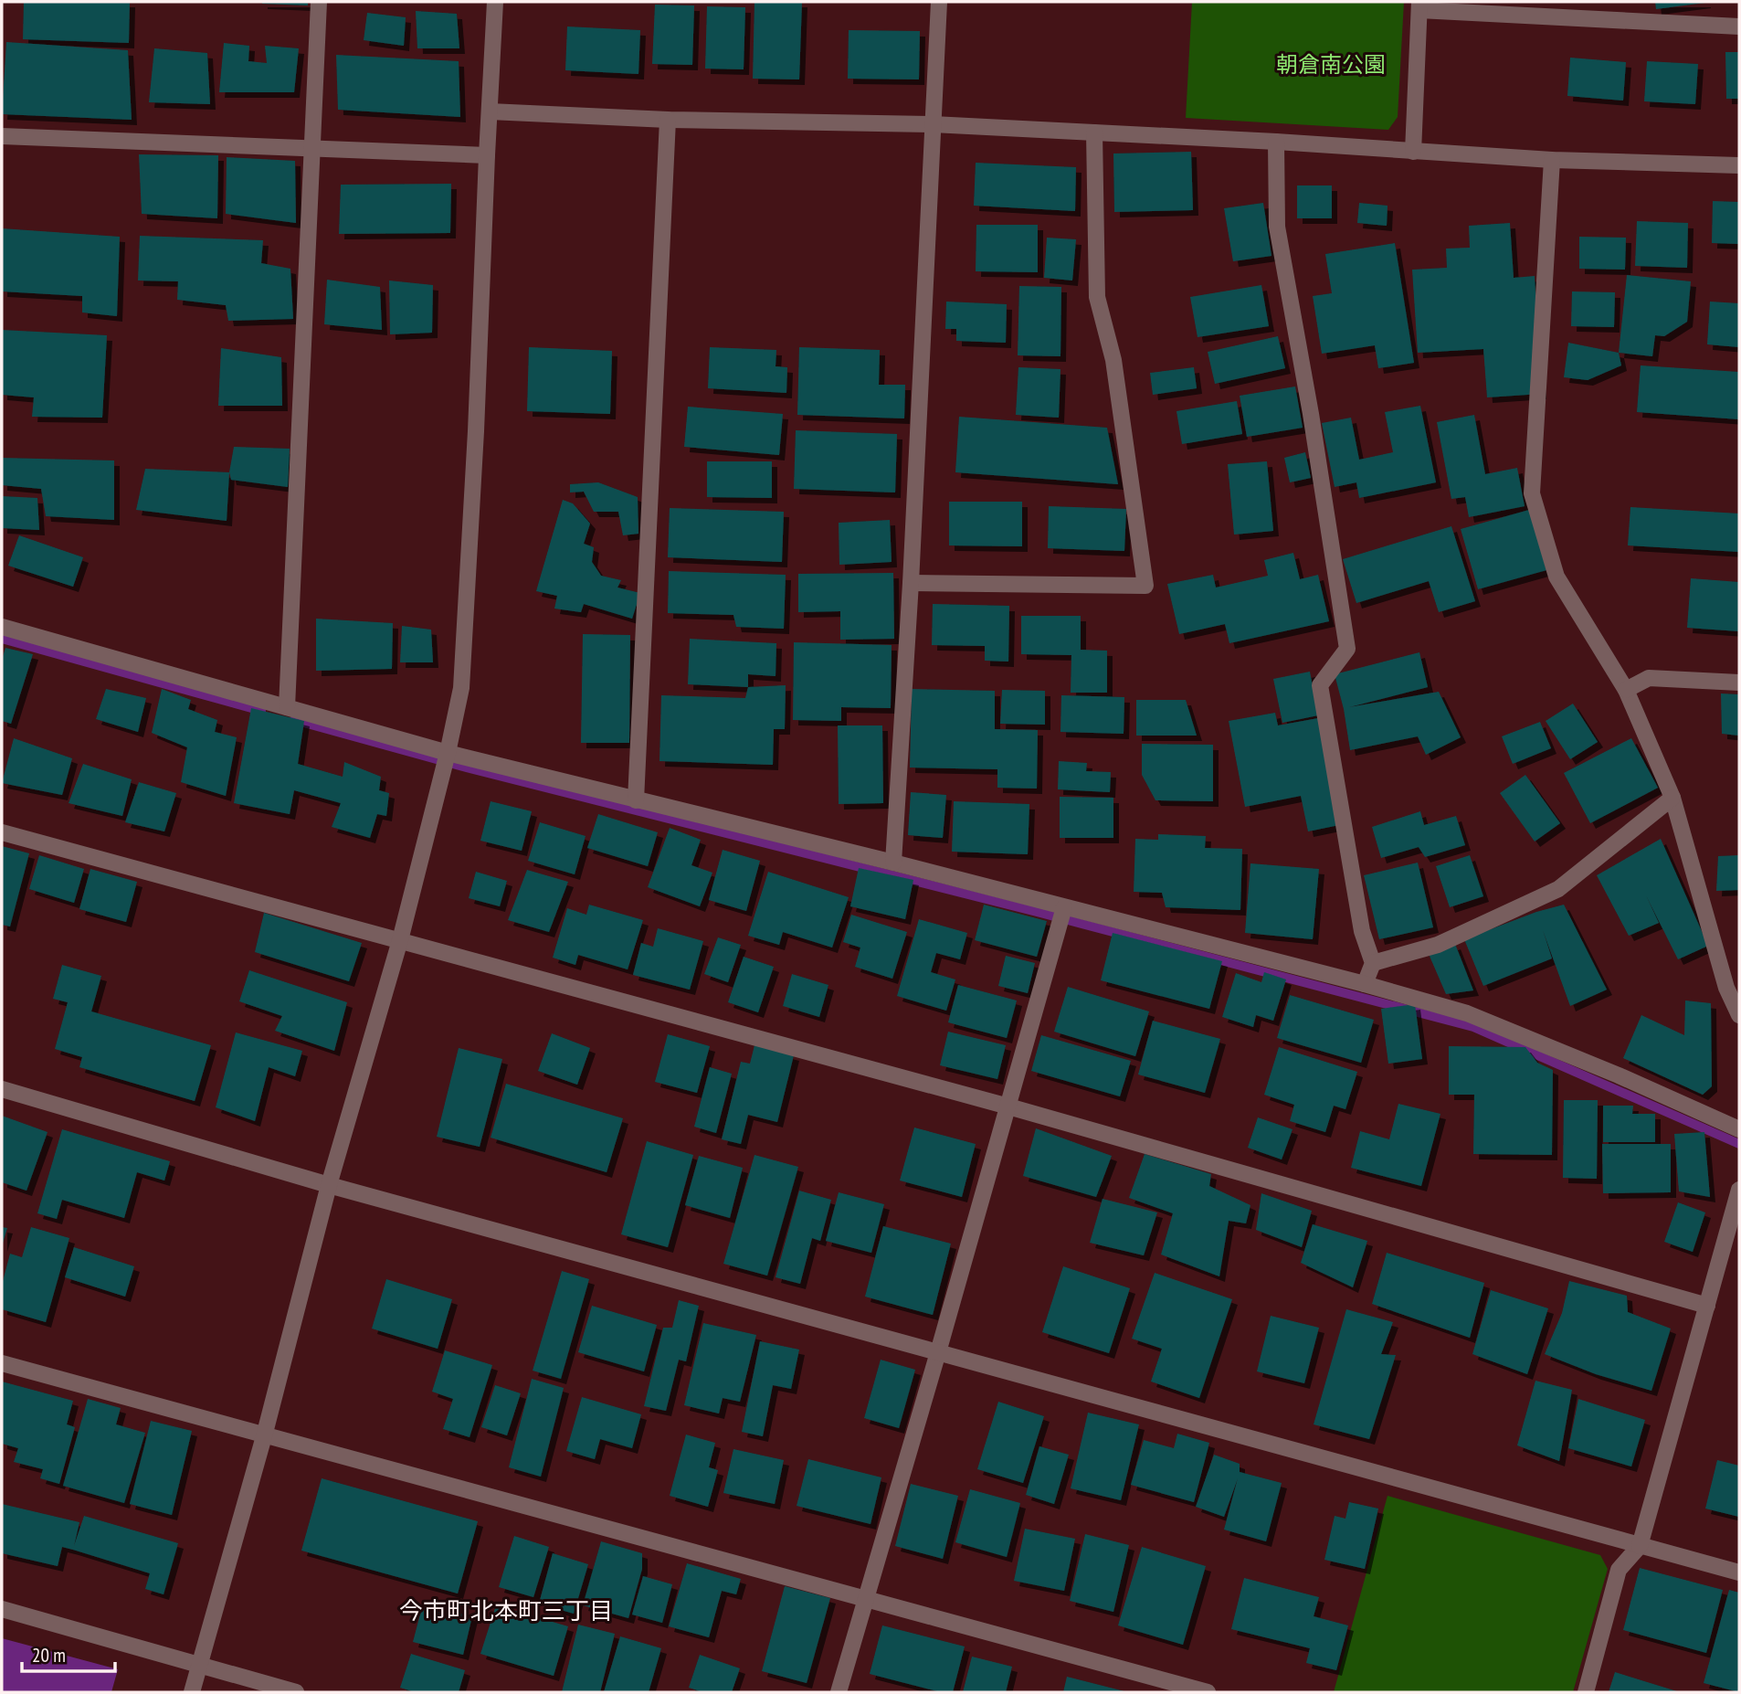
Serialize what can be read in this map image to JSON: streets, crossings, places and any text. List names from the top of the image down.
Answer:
{
  "districts": ["今市町北本町三丁目"],
  "parks": ["朝倉南公園"],
  "scale_bar": "20 m"
}
